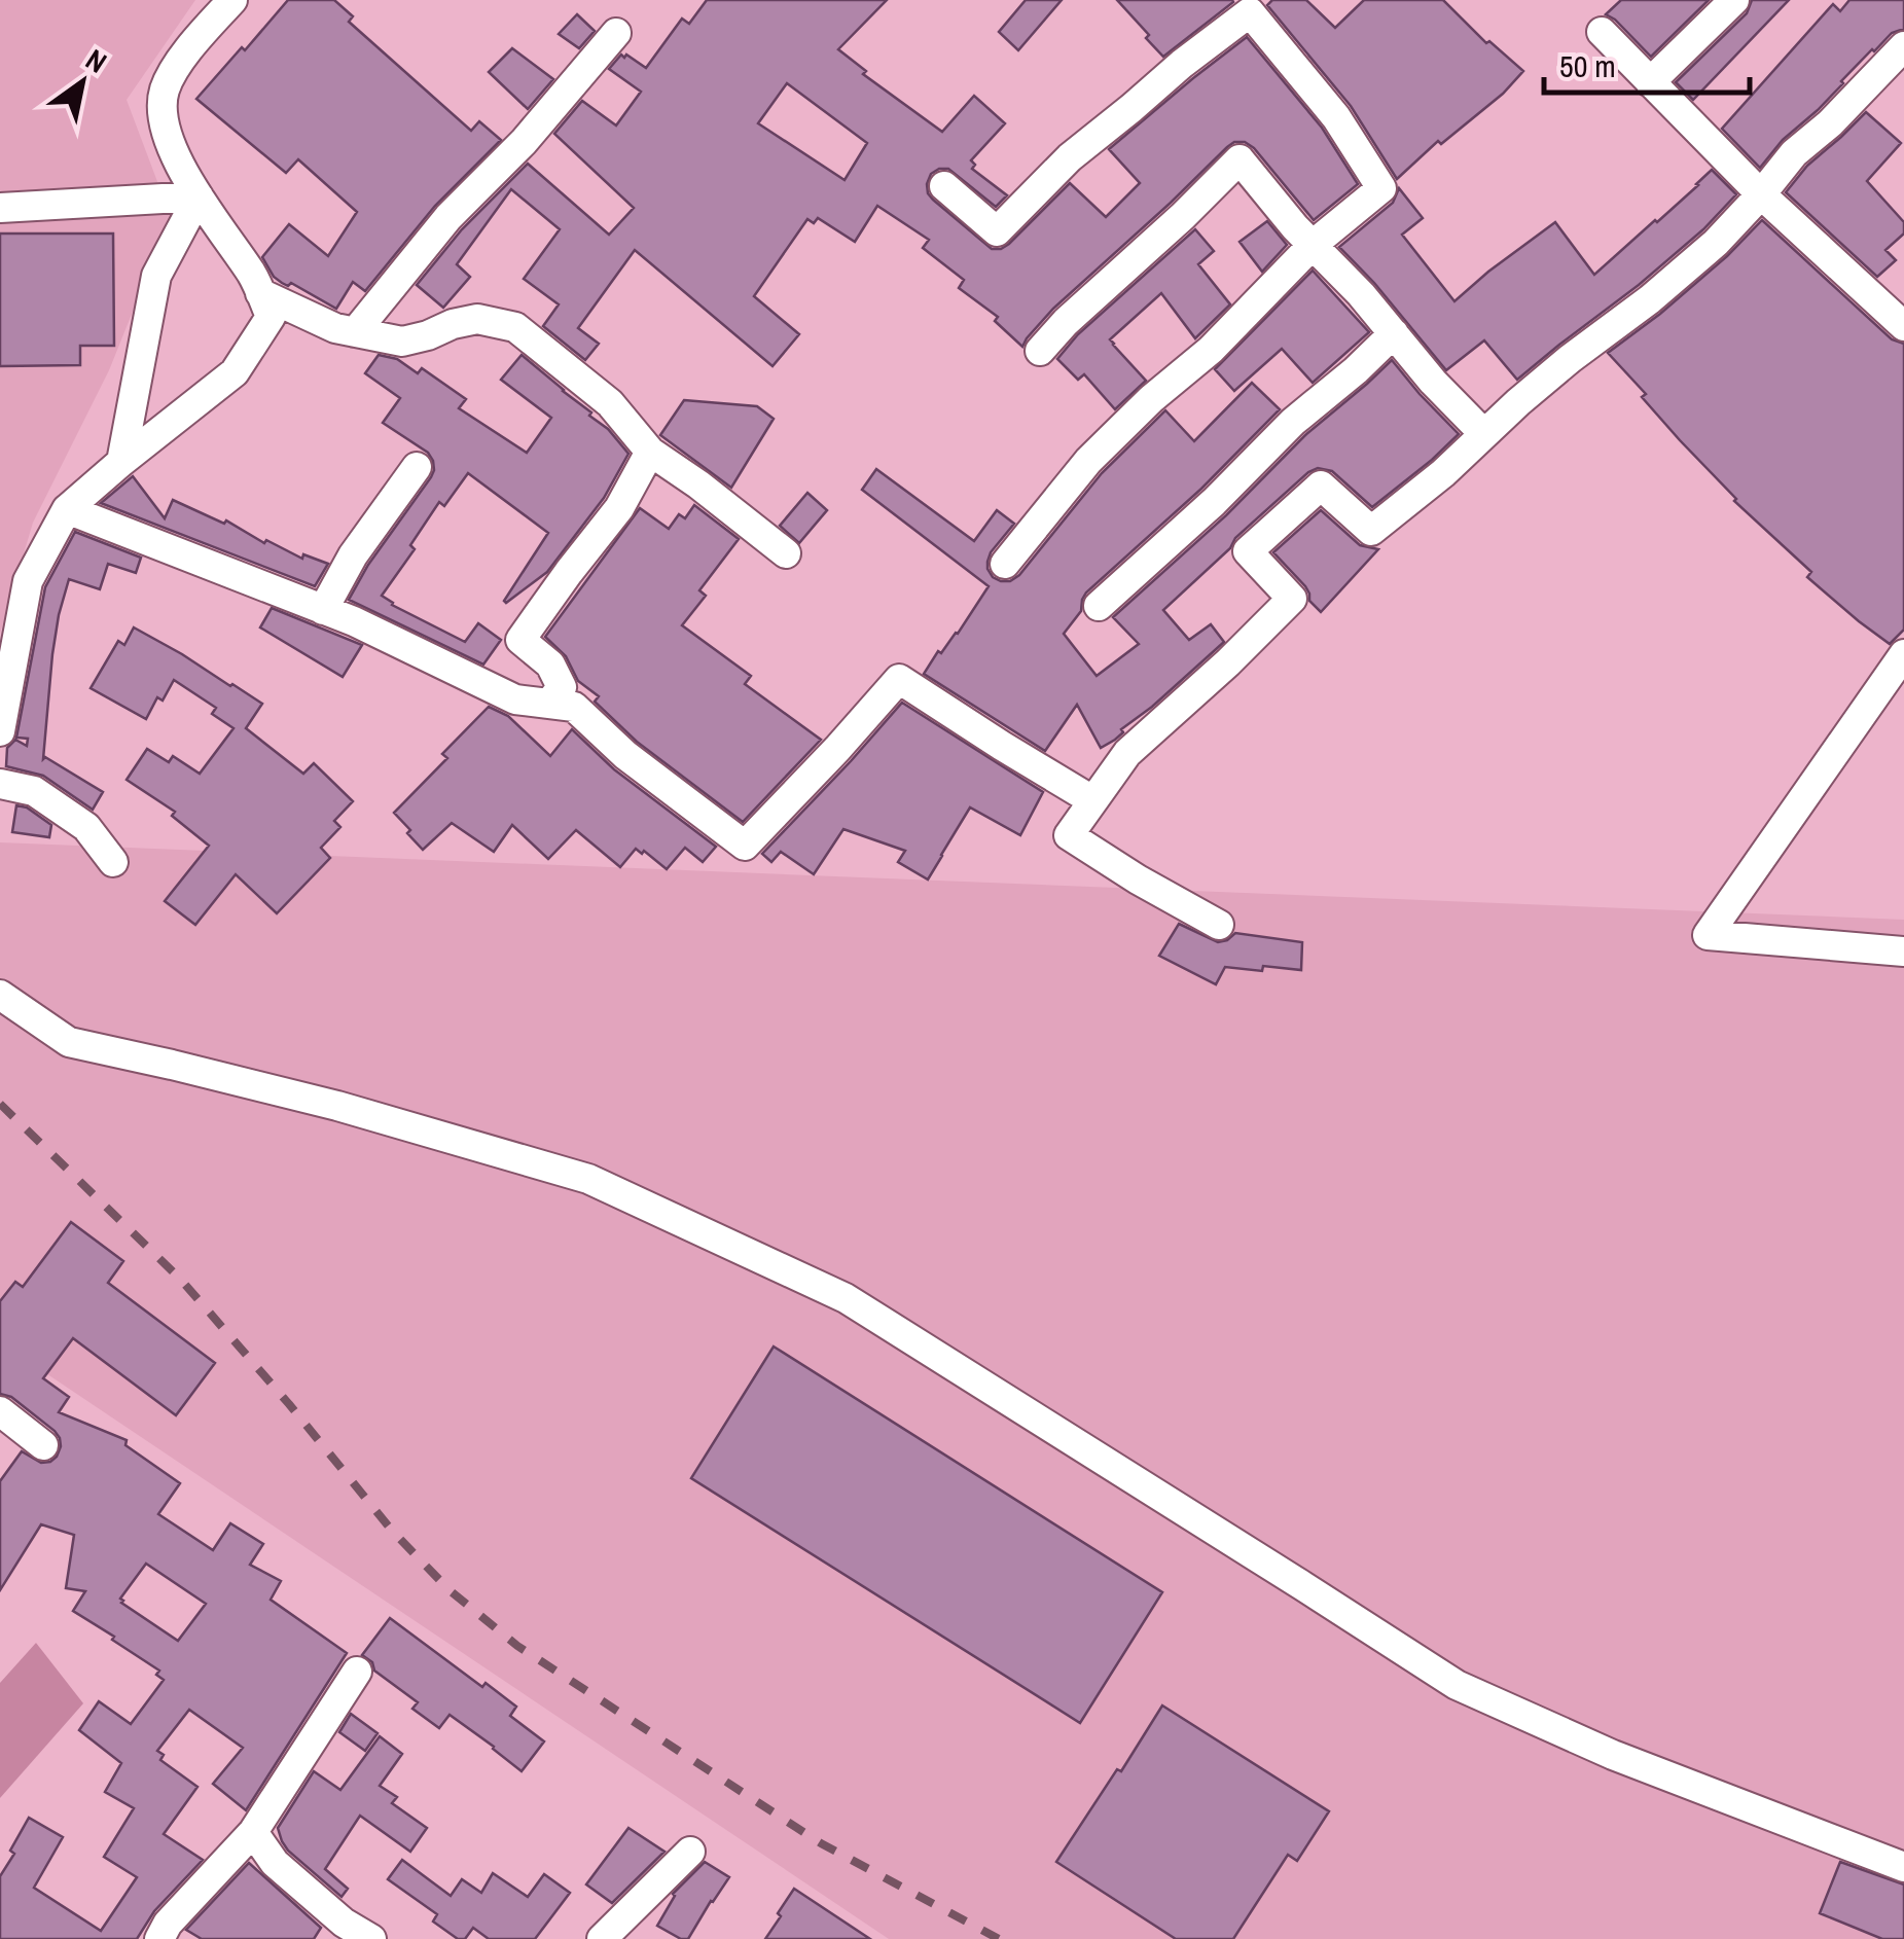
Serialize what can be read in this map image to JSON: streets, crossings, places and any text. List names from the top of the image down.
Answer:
{
  "scale_bar": "50 m",
  "north": "top right"
}
